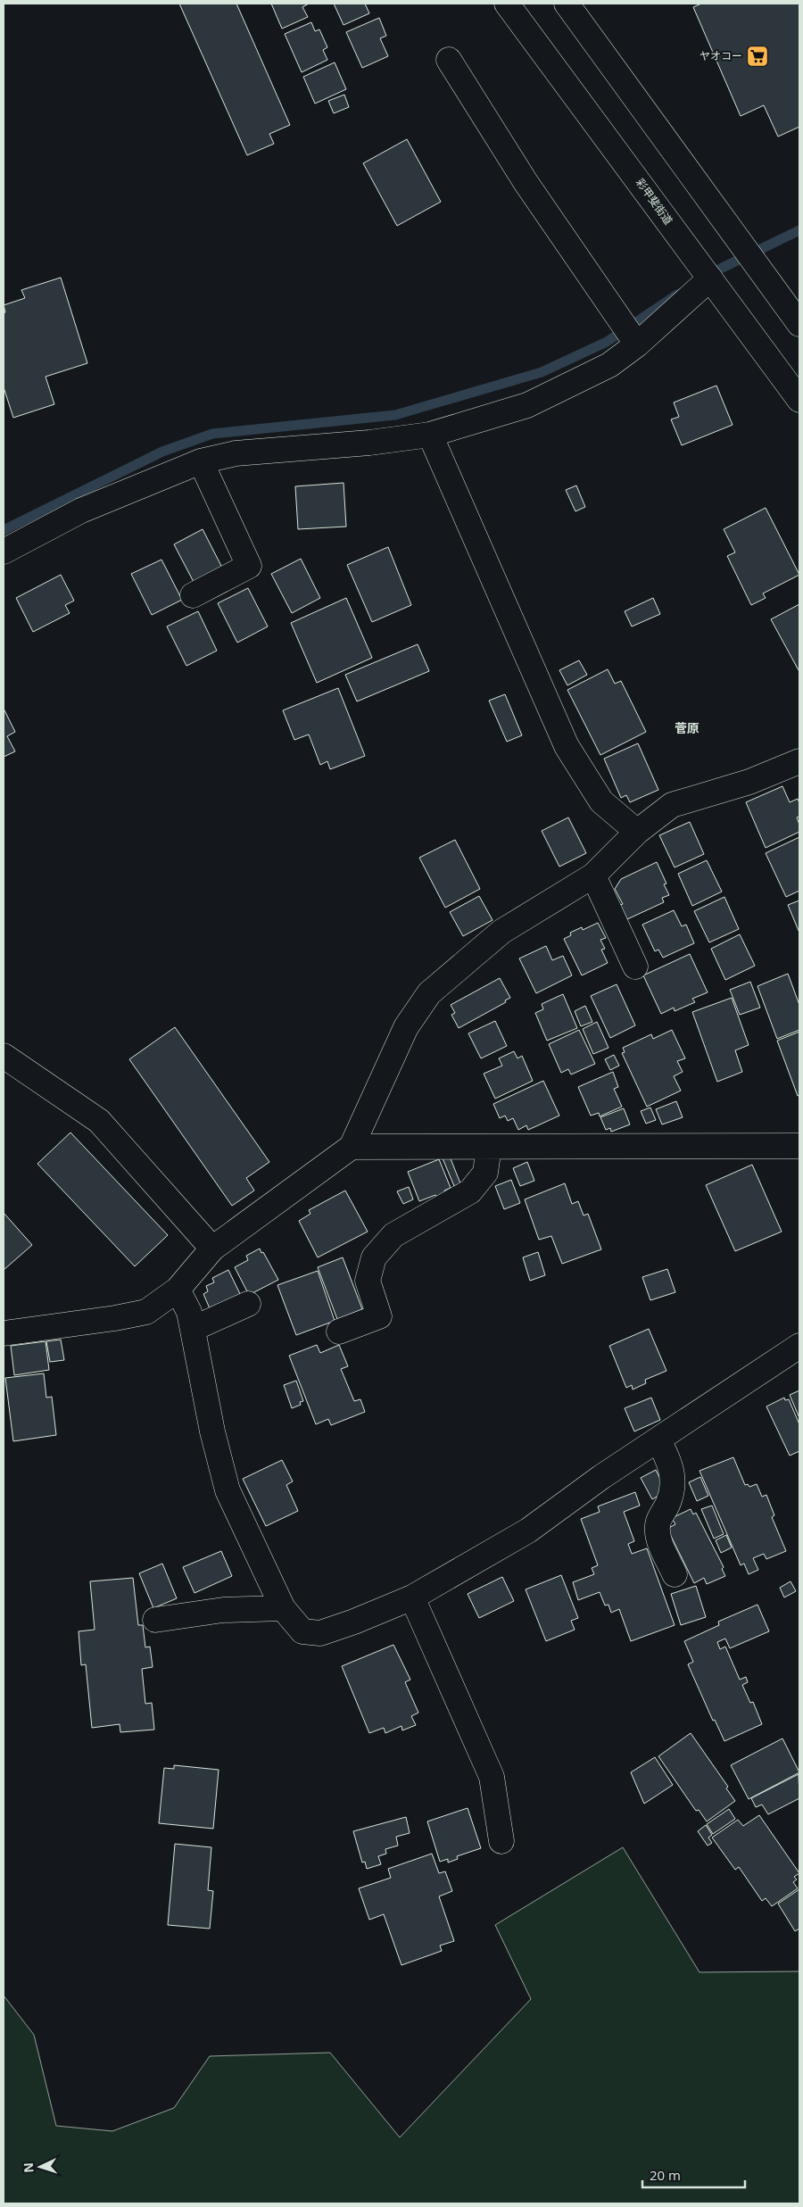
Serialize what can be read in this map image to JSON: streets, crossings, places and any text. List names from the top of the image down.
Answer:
{
  "streets": {
    "main road": ["彩甲斐街道"]
  },
  "districts": ["菅原"],
  "places": {
    "supermarket": ["ヤオコー"]
  },
  "scale_bar": "20 m",
  "north": "left"
}
